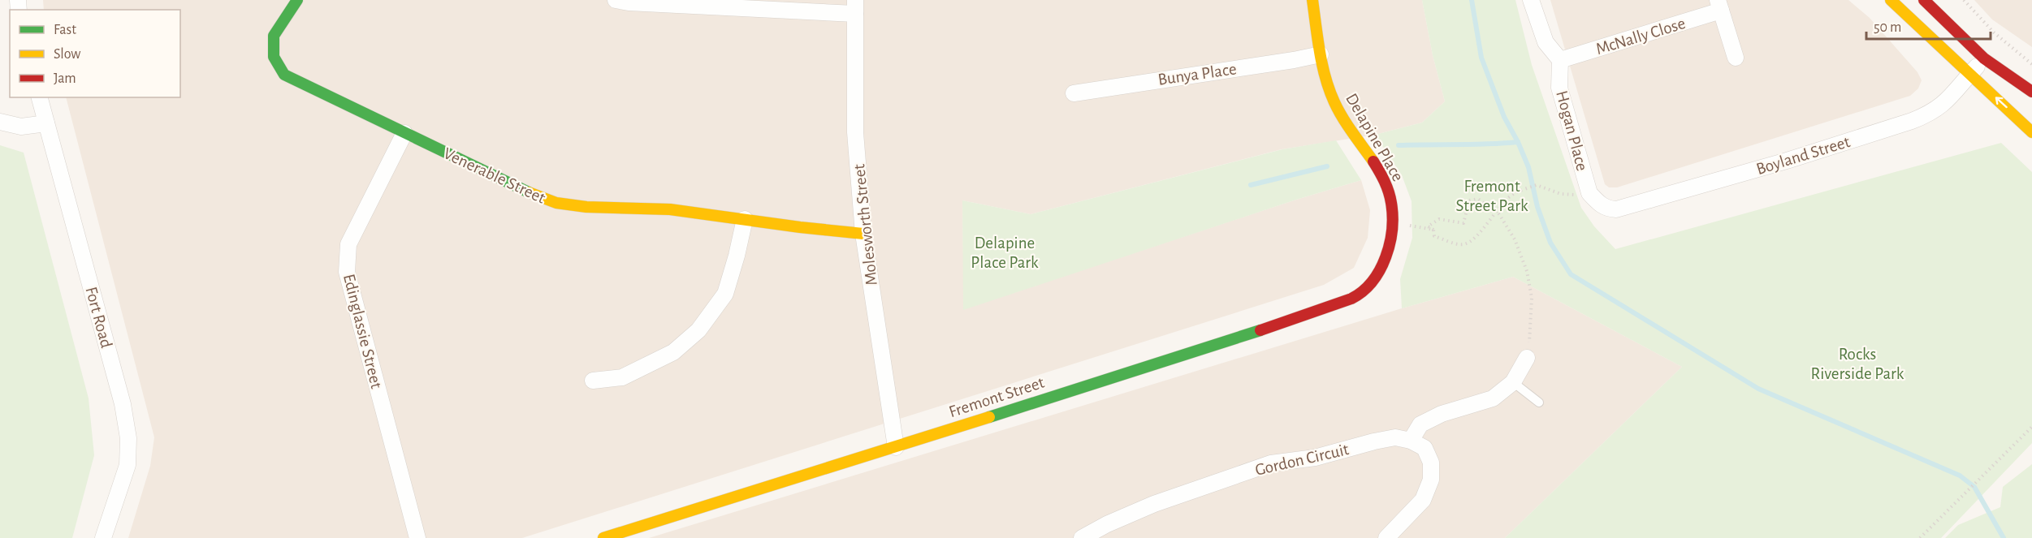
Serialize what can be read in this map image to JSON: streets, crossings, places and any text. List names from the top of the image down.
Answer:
{
  "streets": {
    "street": [
      "McNally Close",
      "Bunya Place",
      "Hogan Place",
      "Delapine Place",
      "Boyland Street",
      "Venerable Street",
      "Molesworth Street",
      "Fort Road",
      "Edinglassie Street",
      "Fremont Street",
      "Gordon Circuit"
    ]
  },
  "crossings": [
    ["McNally Close", "Hogan Place"],
    ["Bunya Place", "Delapine Place"],
    ["Hogan Place", "Boyland Street"],
    ["Delapine Place", "Fremont Street"],
    ["Venerable Street", "Molesworth Street"],
    ["Venerable Street", "Edinglassie Street"],
    ["Molesworth Street", "Fremont Street"]
  ],
  "parks": ["Fremont Street Park", "Delapine Place Park", "Rocks Riverside Park"],
  "legend": ["Fast", "Slow", "Jam"],
  "scale_bar": "50 m"
}
